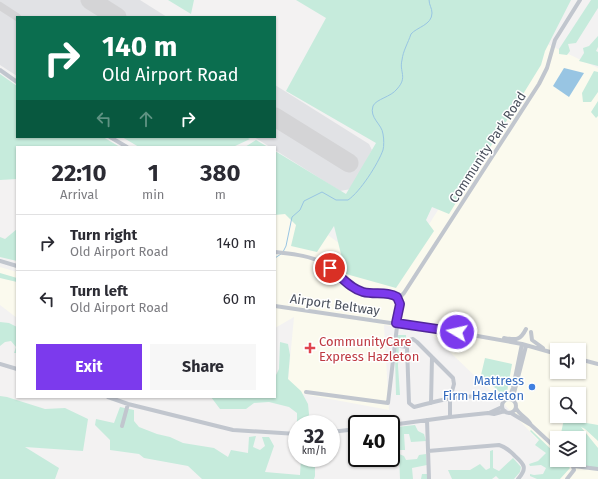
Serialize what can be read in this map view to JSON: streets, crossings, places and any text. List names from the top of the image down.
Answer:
{
  "streets": {
    "street": ["Community Park Road", "Airport Beltway"]
  },
  "places": {
    "health": ["CommunityCare Express Hazleton"],
    "other": ["Mattress Firm Hazleton"]
  },
  "page": {
    "turn": ["140 m", "Old Airport Road"],
    "eta": [
      "22:10",
      "Arrival",
      "1",
      "min",
      "380",
      "m"
    ],
    "list": [
      {
        "name": "Turn right",
        "note": "Old Airport Road",
        "value": "140 m"
      },
      {
        "name": "Turn left",
        "note": "Old Airport Road",
        "value": "60 m"
      }
    ],
    "buttons": ["Exit", "Share"],
    "speed": "32 km/h",
    "limit": "40"
  }
}
